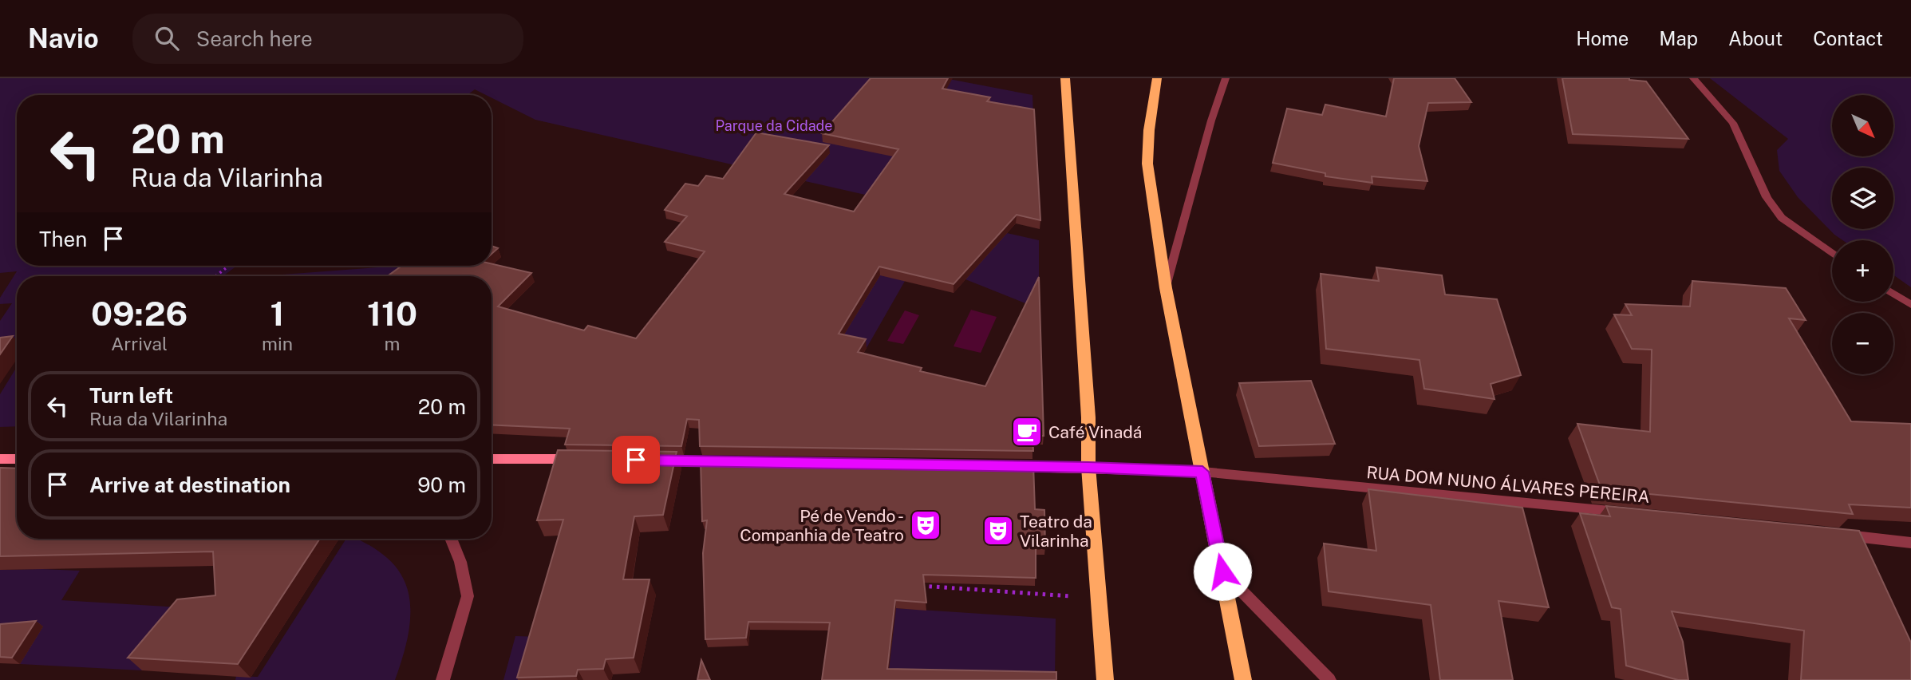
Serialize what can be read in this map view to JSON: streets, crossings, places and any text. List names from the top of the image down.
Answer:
{
  "streets": {
    "street": ["RUA DOM NUNO ÁLVARES PEREIRA"]
  },
  "parks": ["Parque da Cidade"],
  "places": {
    "cafe": ["Café Vinadá"],
    "theatre": ["Pé de Vendo - Companhia de Teatro", "Teatro da Vilarinha"]
  },
  "north": "bottom right",
  "page": {
    "header": "Navio",
    "search": "Search here",
    "nav": [
      "Home",
      "Map",
      "About",
      "Contact"
    ],
    "map_buttons": ["+", "−"],
    "turn": ["20 m", "Rua da Vilarinha"],
    "then": "Then",
    "eta": [
      "09:26",
      "Arrival",
      "1",
      "min",
      "110",
      "m"
    ],
    "list": [
      {
        "name": "Turn left",
        "note": "Rua da Vilarinha",
        "value": "20 m"
      },
      {
        "name": "Arrive at destination",
        "value": "90 m"
      }
    ]
  }
}
